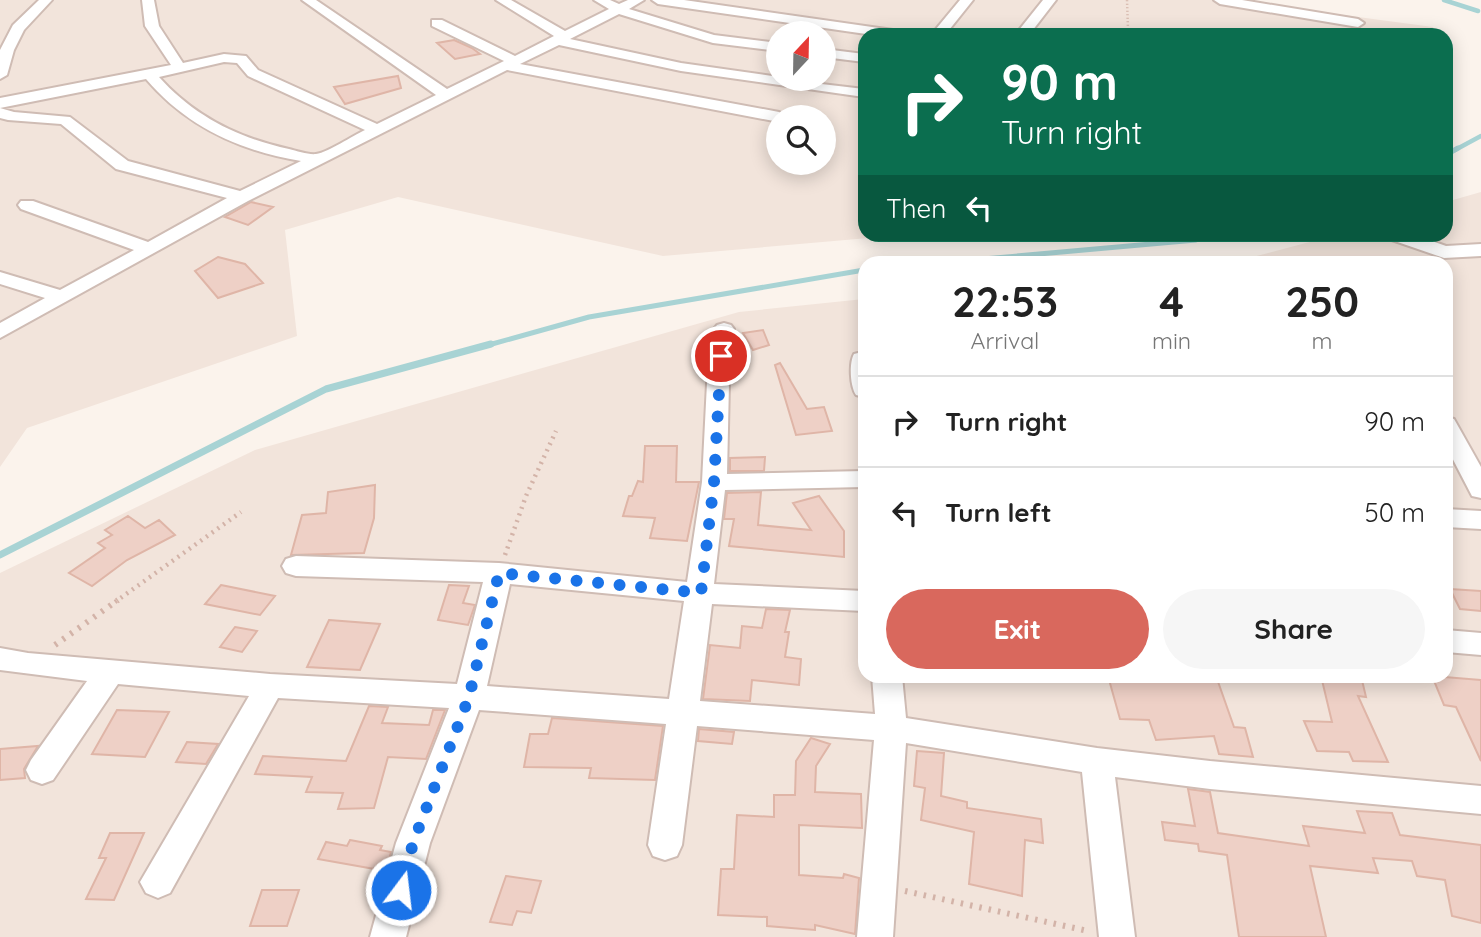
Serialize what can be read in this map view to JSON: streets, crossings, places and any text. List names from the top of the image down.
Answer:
{
  "north": "top",
  "page": {
    "turn": ["90 m", "Turn right"],
    "then": "Then",
    "eta": [
      "22:53",
      "Arrival",
      "4",
      "min",
      "250",
      "m"
    ],
    "list": [
      {
        "name": "Turn right",
        "value": "90 m"
      },
      {
        "name": "Turn left",
        "value": "50 m"
      }
    ],
    "buttons": ["Exit", "Share"]
  }
}
